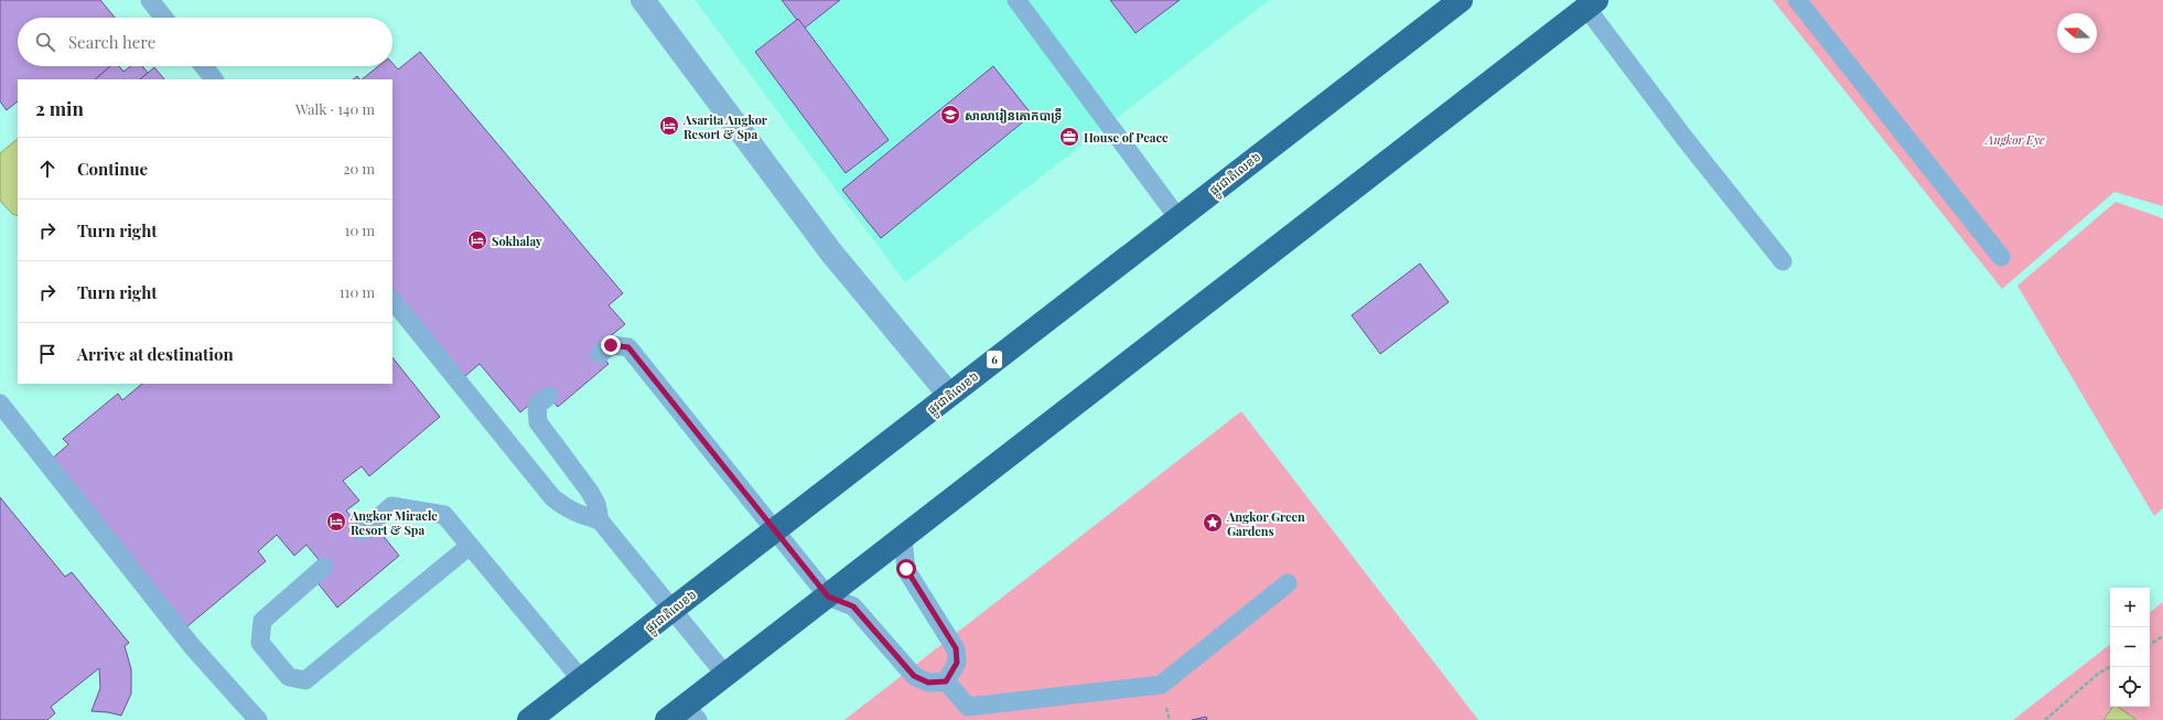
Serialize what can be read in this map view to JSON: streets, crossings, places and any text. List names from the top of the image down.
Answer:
{
  "streets": {
    "highway": ["ផ្លូវជាតិលេខ៦", "6"]
  },
  "parks": ["Angkor Eye"],
  "places": {
    "school or university": ["សាលារៀនគោកបាទ្រី"],
    "hotel": ["Asarita Angkor Resort & Spa", "Sokhalay", "Angkor Miracle Resort & Spa"],
    "office": ["House of Peace"],
    "place": ["Angkor Green Gardens"]
  },
  "north": "left",
  "page": {
    "search": "Search here",
    "heading": ["2 min", "Walk · 140 m"],
    "list": [
      ["Continue", "20 m"],
      ["Turn right", "10 m"],
      ["Turn right", "110 m"],
      "Arrive at destination"
    ],
    "map_buttons": ["+", "−"]
  }
}
